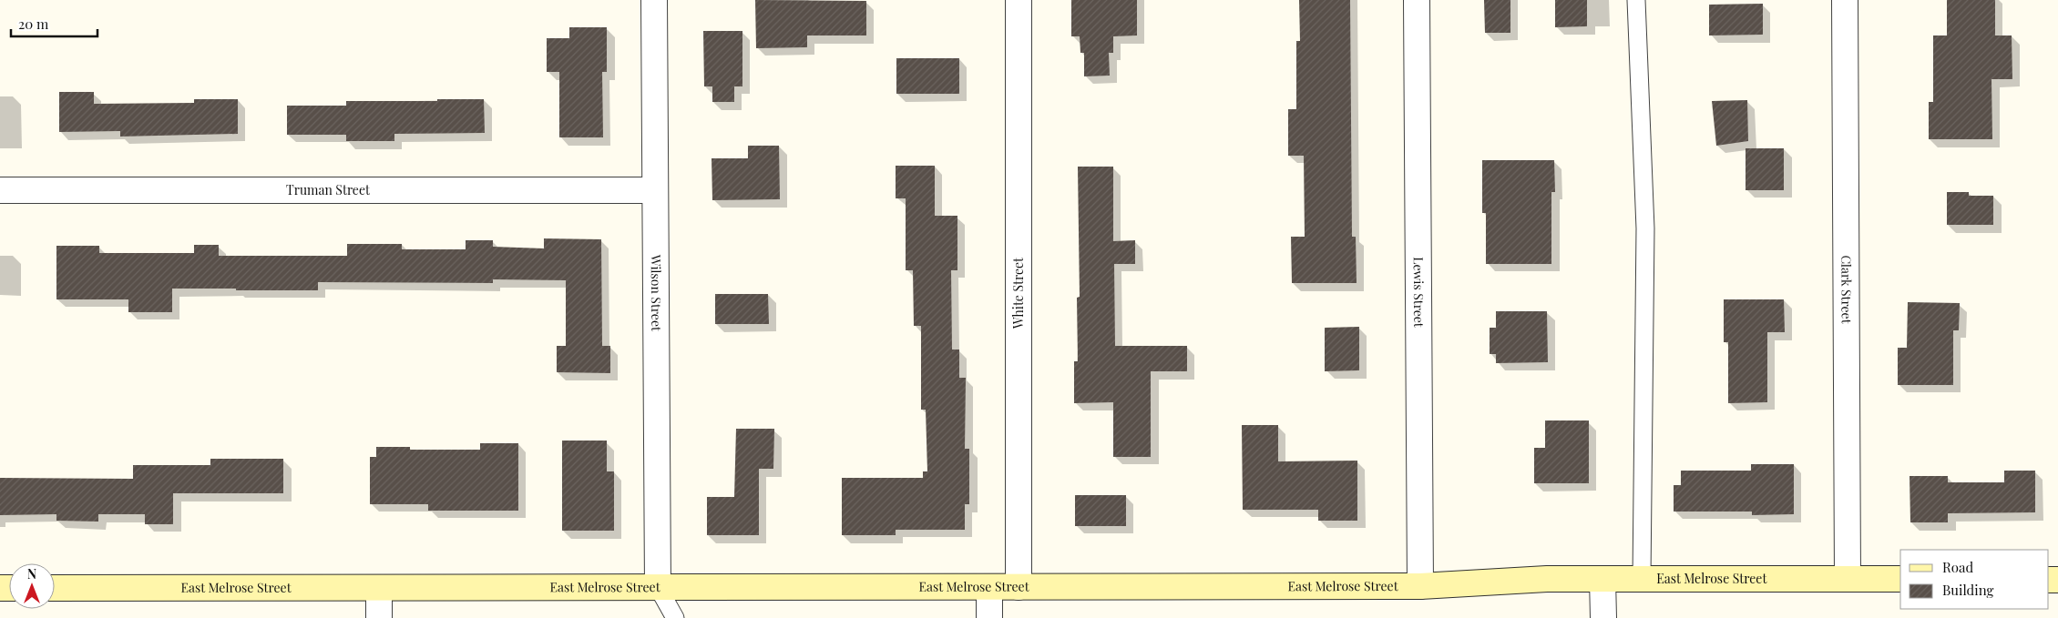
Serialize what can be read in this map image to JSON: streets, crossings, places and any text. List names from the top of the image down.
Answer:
{
  "streets": {
    "main road": ["East Melrose Street"],
    "street": [
      "Truman Street",
      "Clark Street",
      "White Street",
      "Lewis Street",
      "Wilson Street"
    ]
  },
  "crossings": [
    ["Truman Street", "Wilson Street"],
    ["Clark Street", "East Melrose Street"],
    ["White Street", "East Melrose Street"],
    ["Lewis Street", "East Melrose Street"],
    ["Wilson Street", "East Melrose Street"]
  ],
  "legend": ["Road", "Building"],
  "scale_bar": "20 m",
  "north": "top"
}
